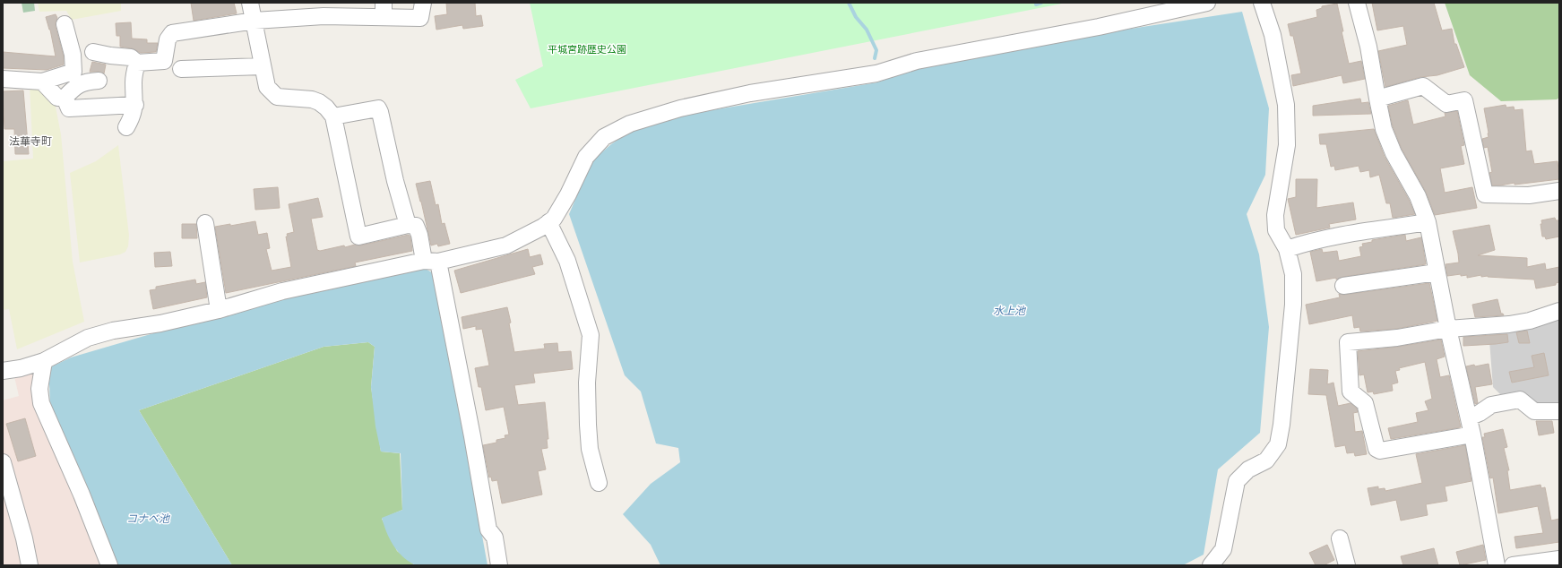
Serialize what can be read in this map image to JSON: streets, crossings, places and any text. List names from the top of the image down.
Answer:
{
  "districts": ["法華寺町"],
  "water": ["水上池", "コナベ池"],
  "parks": ["平城宮跡歴史公園"]
}
